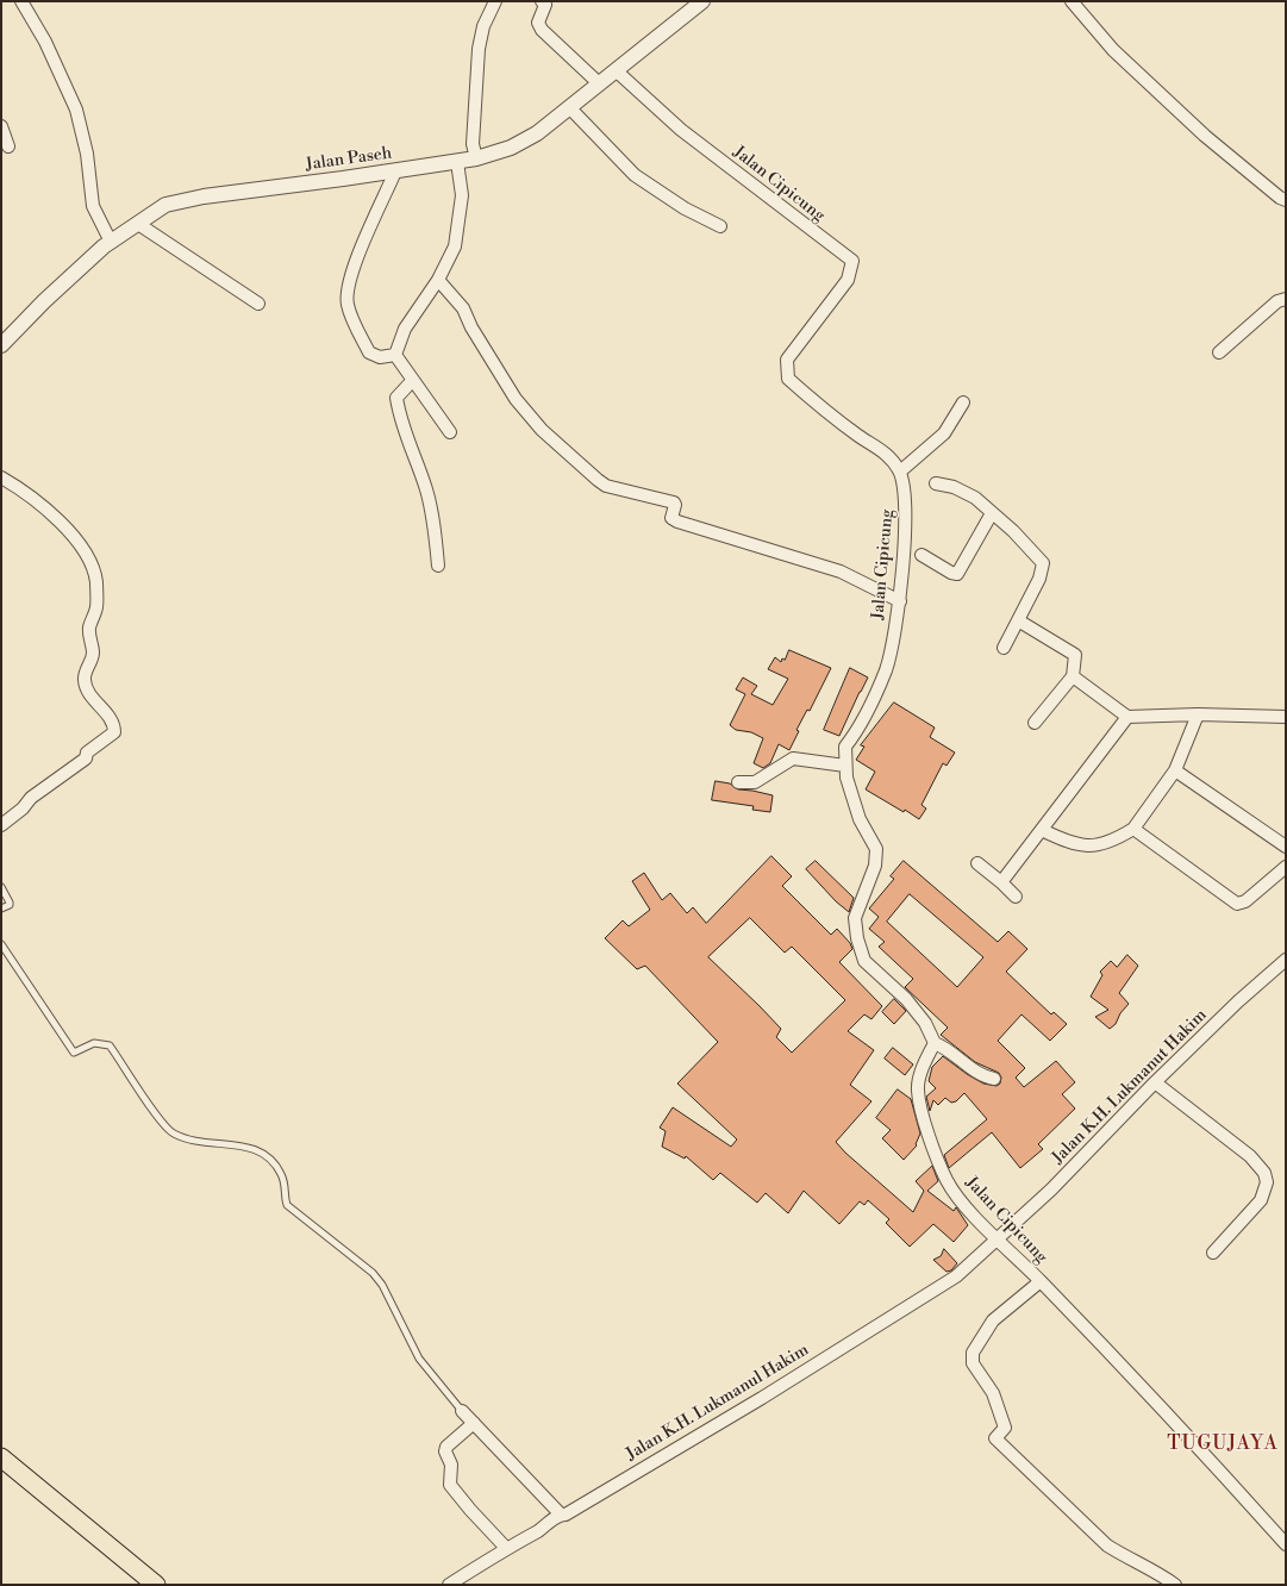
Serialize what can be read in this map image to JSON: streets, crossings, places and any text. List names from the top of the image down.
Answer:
{
  "streets": {
    "street": [
      "Jalan Paseh",
      "Jalan Cipicung",
      "Jalan K.H. Lukmanut Hakim",
      "Jalan K.H. Lukmanul Hakim"
    ]
  },
  "crossings": [
    ["Jalan Paseh", "Jalan Cipicung"],
    ["Jalan Cipicung", "Jalan K.H. Lukmanut Hakim"],
    ["Jalan Cipicung", "Jalan K.H. Lukmanul Hakim"],
    ["Jalan K.H. Lukmanut Hakim", "Jalan K.H. Lukmanul Hakim"]
  ],
  "districts": ["TUGUJAYA"]
}
